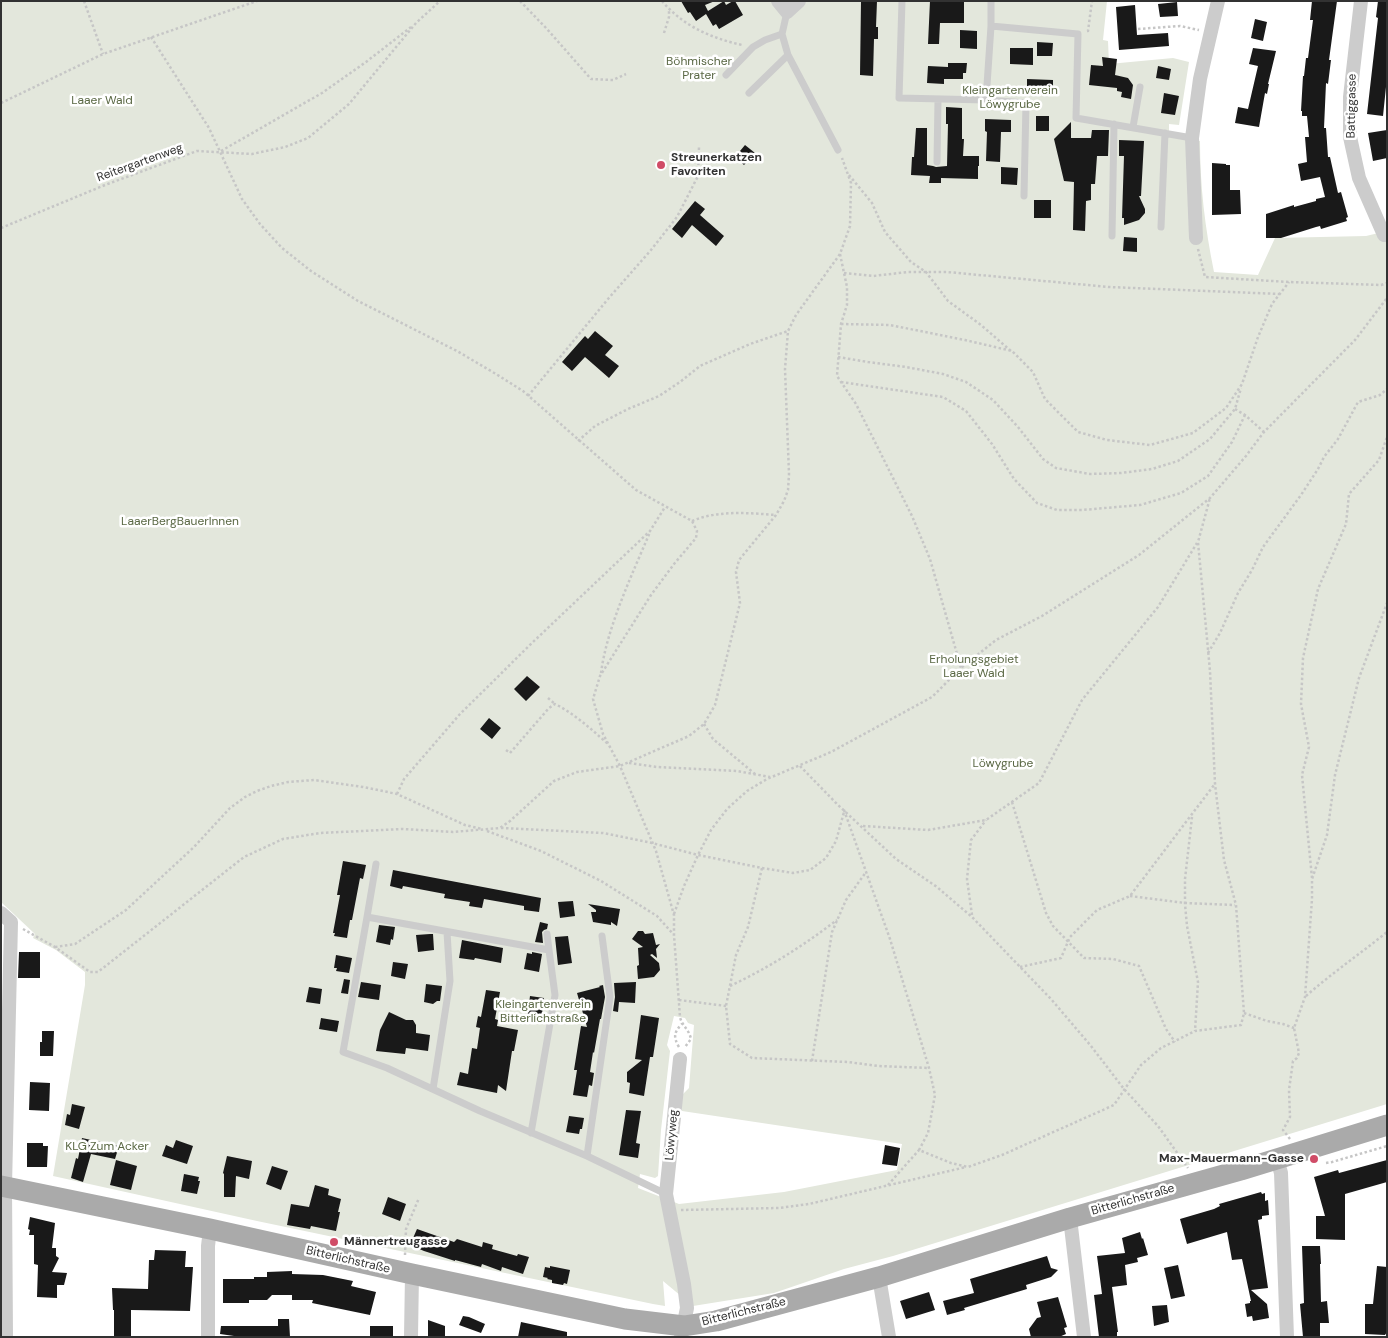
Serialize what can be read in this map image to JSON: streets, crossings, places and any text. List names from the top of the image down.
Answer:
{
  "streets": {
    "main road": ["Bitterlichstraße"],
    "street": ["Battiggasse", "Löwyweg"],
    "path": ["Reitergartenweg"]
  },
  "crossings": [
    ["Löwyweg", "Bitterlichstraße"]
  ],
  "parks": [
    "Böhmischer Prater",
    "Kleingartenverein Löwygrube",
    "Laaer Wald",
    "LaaerBergBauerInnen",
    "Erholungsgebiet Laaer Wald",
    "Löwygrube",
    "Kleingartenverein Bitterlichstraße",
    "KLG Zum Acker"
  ],
  "places": ["Streunerkatzen Favoriten", "Max-Mauermann-Gasse", "Männertreugasse"]
}
